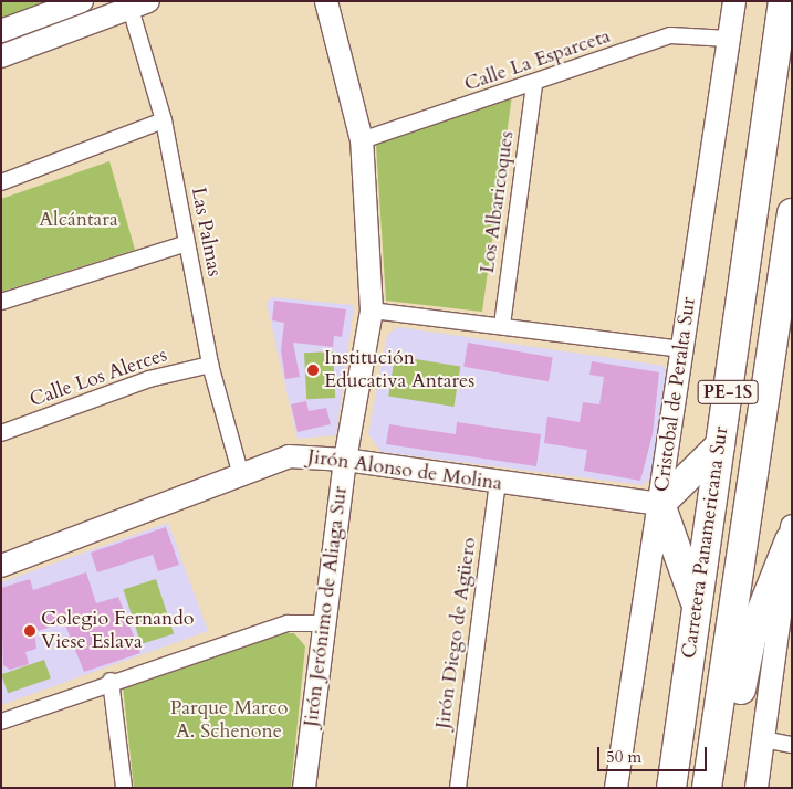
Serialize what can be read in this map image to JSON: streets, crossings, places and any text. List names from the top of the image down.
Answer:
{
  "streets": {
    "highway": ["PE-1S", "Carretera Panamericana Sur"],
    "street": [
      "Calle La Esparceta",
      "Los Albaricoques",
      "Las Palmas",
      "Calle Los Alerces",
      "Cristobal de Peralta Sur",
      "Jirón Alonso de Molina",
      "Jirón Jerónimo de Aliaga Sur",
      "Jirón Diego de Agüero"
    ]
  },
  "crossings": [
    ["Calle La Esparceta", "Los Albaricoques"],
    ["Calle La Esparceta", "Cristobal de Peralta Sur"],
    ["Calle La Esparceta", "Jirón Jerónimo de Aliaga Sur"],
    ["Las Palmas", "Calle Los Alerces"],
    ["Las Palmas", "Jirón Alonso de Molina"],
    ["Cristobal de Peralta Sur", "Jirón Alonso de Molina"],
    ["Jirón Alonso de Molina", "Jirón Jerónimo de Aliaga Sur"],
    ["Jirón Alonso de Molina", "Jirón Diego de Agüero"]
  ],
  "parks": ["Alcántara", "Parque Marco A. Schenone"],
  "places": ["Institución Educativa Antares", "Colegio Fernando Viese Eslava"],
  "scale_bar": "50 m"
}
